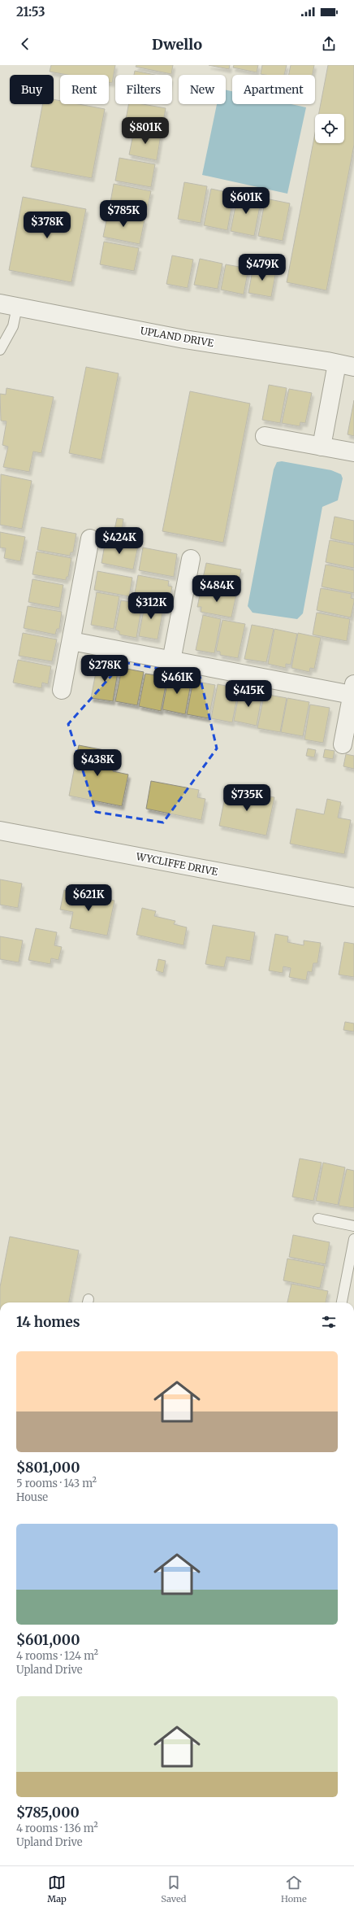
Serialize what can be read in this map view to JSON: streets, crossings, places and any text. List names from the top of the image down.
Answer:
{
  "streets": {
    "street": ["UPLAND DRIVE", "WYCLIFFE DRIVE"]
  },
  "page": {
    "status": "21:53",
    "header": "Dwello",
    "chip": [
      "Buy",
      "Rent",
      "Filters",
      "New",
      "Apartment"
    ],
    "price": [
      "$801K",
      "$601K",
      "$785K",
      "$378K",
      "$479K",
      "$424K",
      "$484K",
      "$312K",
      "$278K",
      "$461K",
      "$415K",
      "$438K",
      "$735K",
      "$621K"
    ],
    "heading": "14 homes",
    "list": [
      {
        "name": "$801,000",
        "note": "5 rooms · 143 m² · House"
      },
      {
        "name": "$601,000",
        "note": "4 rooms · 124 m² · Upland Drive"
      },
      {
        "name": "$785,000",
        "note": "4 rooms · 136 m² · Upland Drive"
      }
    ],
    "tabs": ["Map", "Saved", "Home"]
  }
}
